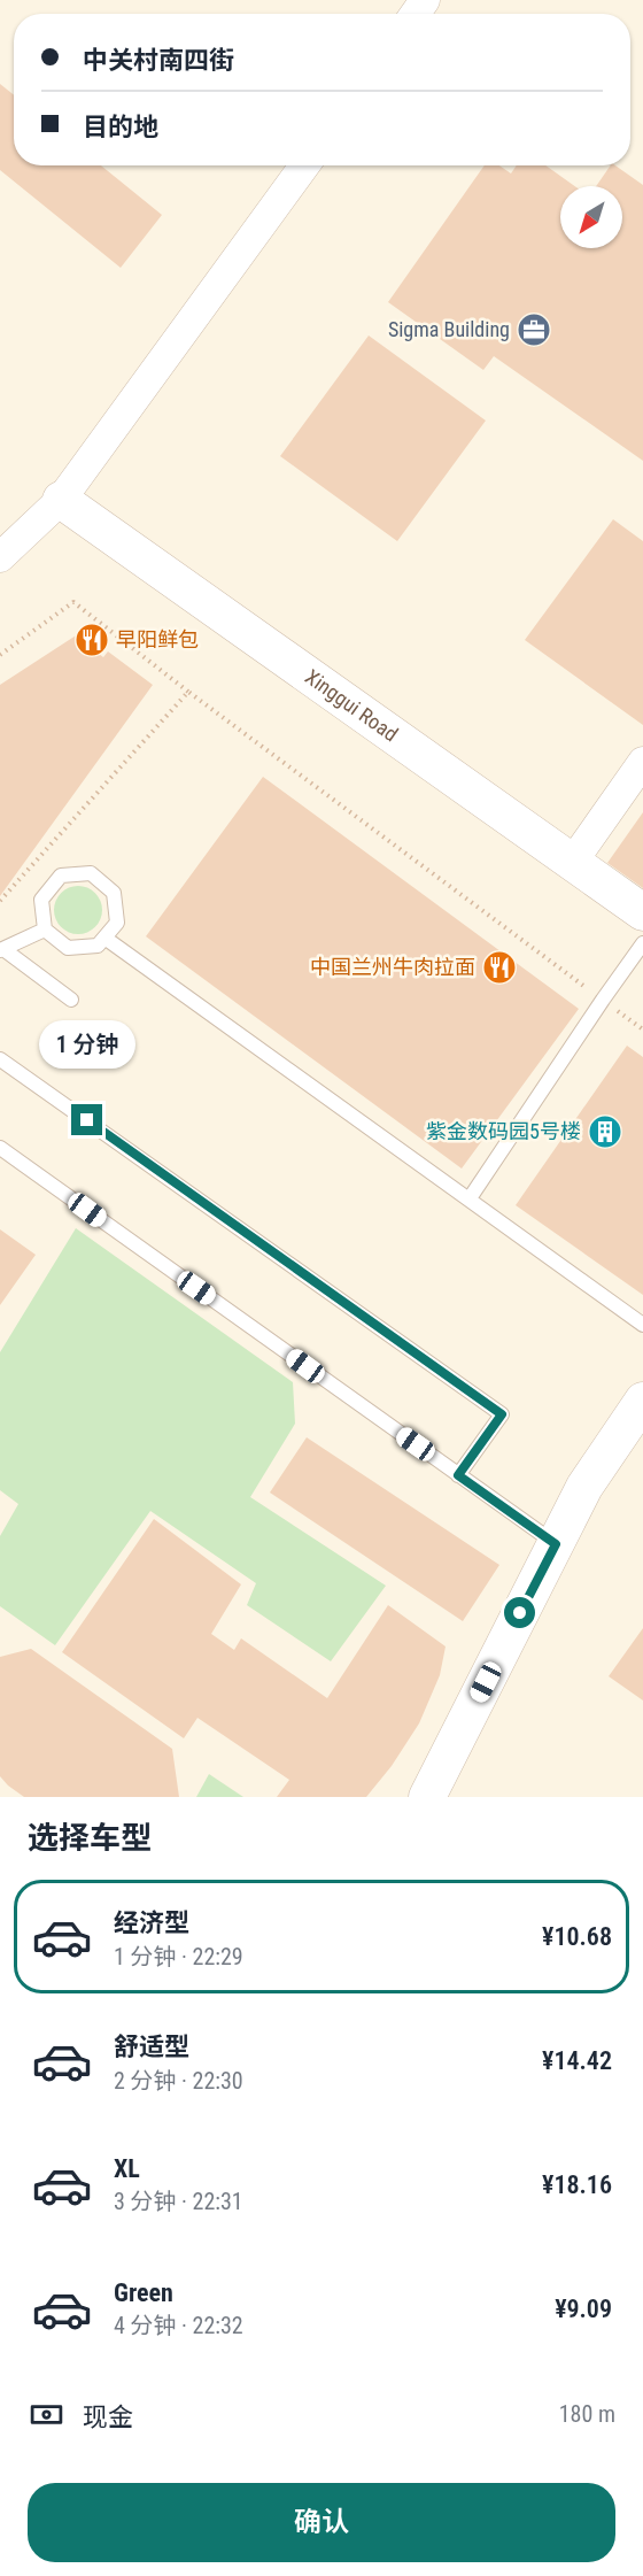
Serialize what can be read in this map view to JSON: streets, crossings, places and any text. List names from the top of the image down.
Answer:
{
  "streets": {
    "street": ["Xinggui Road"]
  },
  "places": {
    "office": ["Sigma Building"],
    "restaurant": ["早阳鲜包", "中国兰州牛肉拉面"],
    "building": ["紫金数码园5号楼"]
  },
  "north": "bottom left",
  "page": {
    "banner": ["中关村南四街", "目的地"],
    "bubble": "1 分钟",
    "heading": "选择车型",
    "list": [
      {
        "name": "经济型",
        "note": "1 分钟 · 22:29",
        "value": "¥10.68"
      },
      {
        "name": "舒适型",
        "note": "2 分钟 · 22:30",
        "value": "¥14.42"
      },
      {
        "name": "XL",
        "note": "3 分钟 · 22:31",
        "value": "¥18.16"
      },
      {
        "name": "Green",
        "note": "4 分钟 · 22:32",
        "value": "¥9.09"
      }
    ],
    "pay": ["现金", "180 m"],
    "buttons": "确认"
  }
}
